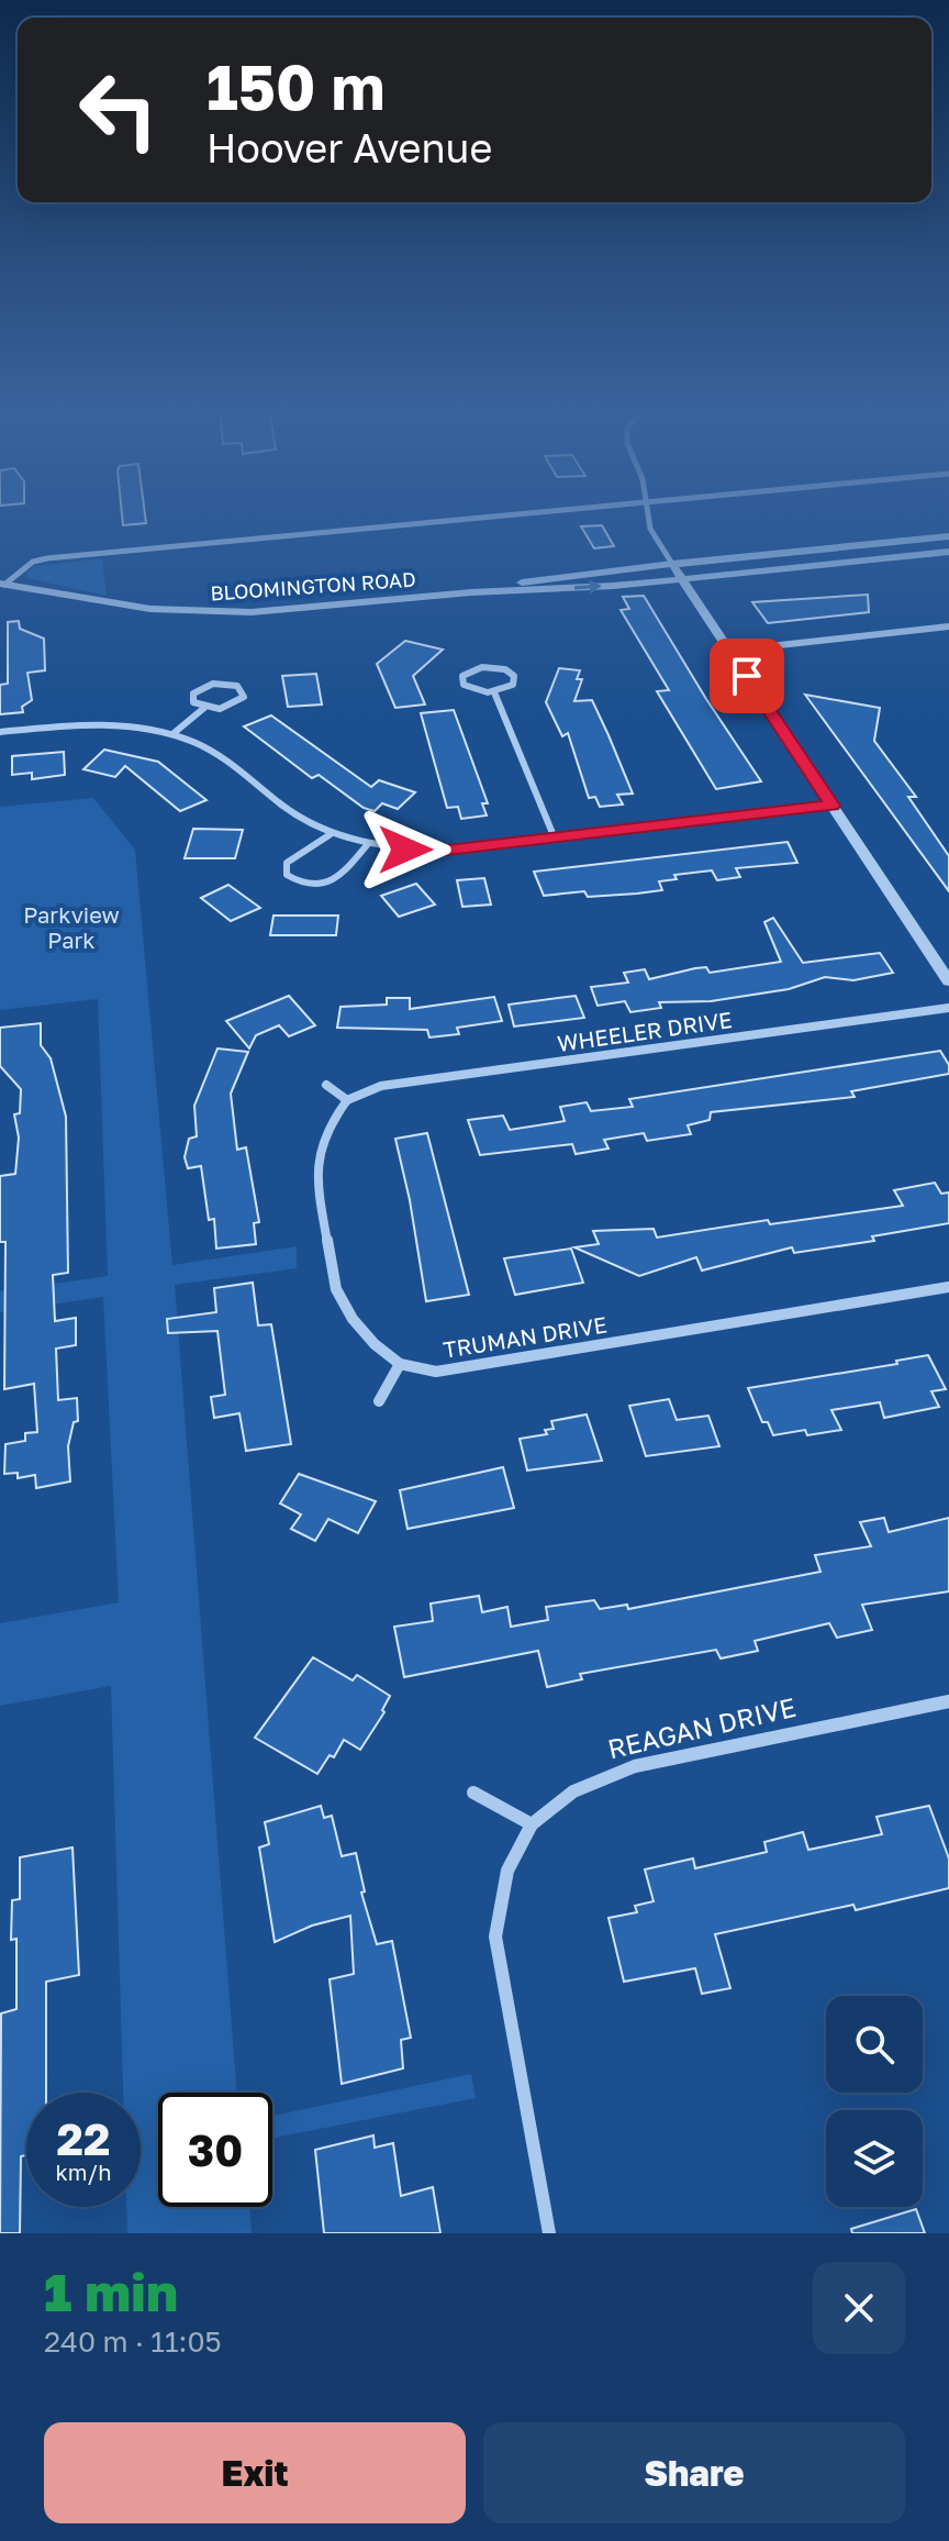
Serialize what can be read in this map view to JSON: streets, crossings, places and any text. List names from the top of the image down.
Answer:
{
  "streets": {
    "street": [
      "BLOOMINGTON ROAD",
      "WHEELER DRIVE",
      "TRUMAN DRIVE",
      "REAGAN DRIVE"
    ]
  },
  "parks": ["Parkview Park"],
  "page": {
    "turn": ["150 m", "Hoover Avenue"],
    "speed": "22 km/h",
    "limit": "30",
    "heading": ["1 min", "240 m · 11:05"],
    "buttons": ["Exit", "Share"]
  }
}
